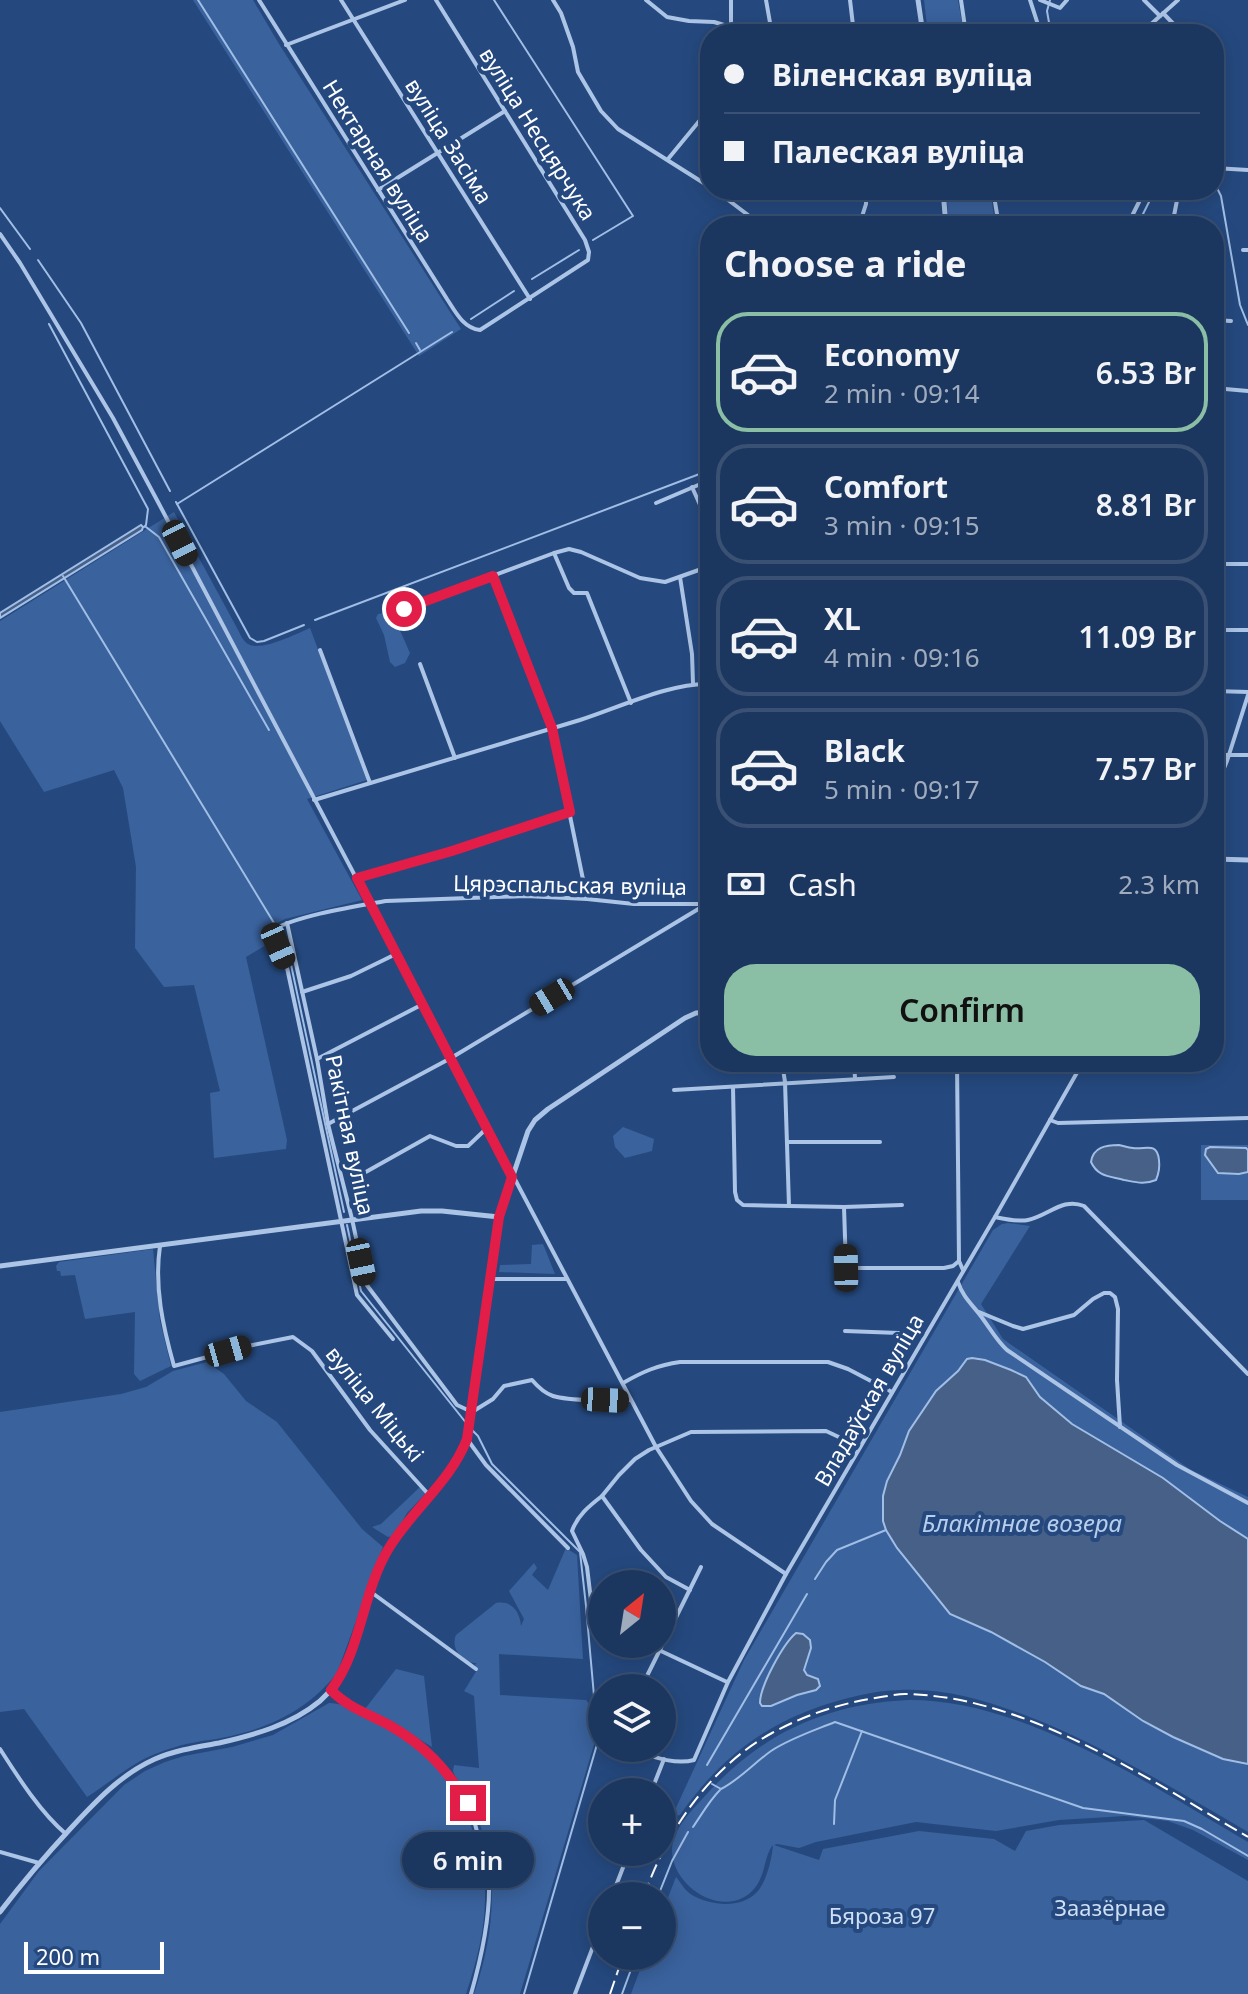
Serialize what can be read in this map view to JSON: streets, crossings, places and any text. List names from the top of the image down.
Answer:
{
  "streets": {
    "street": [
      "вуліца Несцярчука",
      "вуліца Засіма",
      "Нектарная вуліца",
      "Цярэспальская вуліца",
      "Ракітная вуліца",
      "Владаўская вуліца",
      "вуліца Міцькі"
    ]
  },
  "crossings": [
    ["вуліца Несцярчука", "вуліца Засіма"],
    ["вуліца Несцярчука", "Нектарная вуліца"],
    ["Цярэспальская вуліца", "Ракітная вуліца"]
  ],
  "water": ["Блакітнае возера"],
  "parks": ["Заазёрнае", "Бяроза 97"],
  "scale_bar": "200 m",
  "north": "top right",
  "page": {
    "banner": ["Віленская вуліца", "Палеская вуліца"],
    "heading": "Choose a ride",
    "list": [
      {
        "name": "Economy",
        "note": "2 min · 09:14",
        "value": "6.53 Br"
      },
      {
        "name": "Comfort",
        "note": "3 min · 09:15",
        "value": "8.81 Br"
      },
      {
        "name": "XL",
        "note": "4 min · 09:16",
        "value": "11.09 Br"
      },
      {
        "name": "Black",
        "note": "5 min · 09:17",
        "value": "7.57 Br"
      }
    ],
    "pay": ["Cash", "2.3 km"],
    "buttons": "Confirm",
    "map_buttons": ["+", "−"],
    "bubble": "6 min",
    "scale": "200 m"
  }
}
